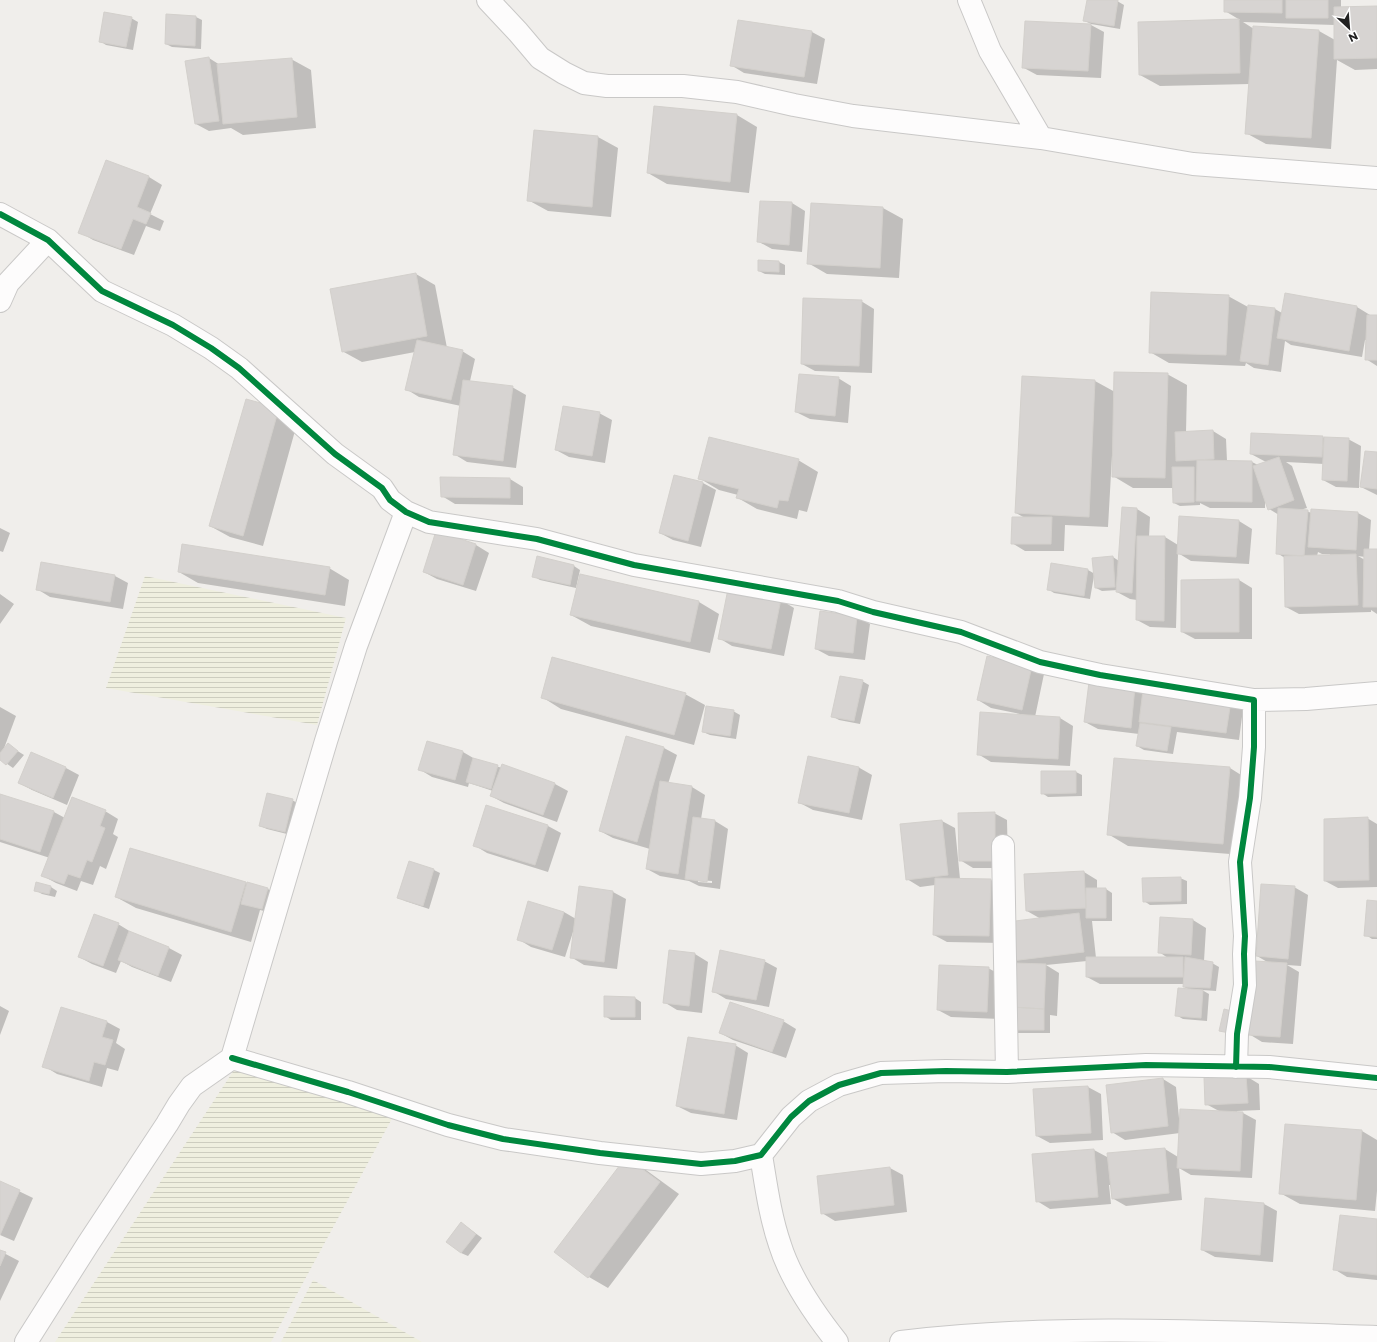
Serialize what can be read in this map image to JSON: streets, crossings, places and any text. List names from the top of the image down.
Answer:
{
  "north": "bottom right"
}
